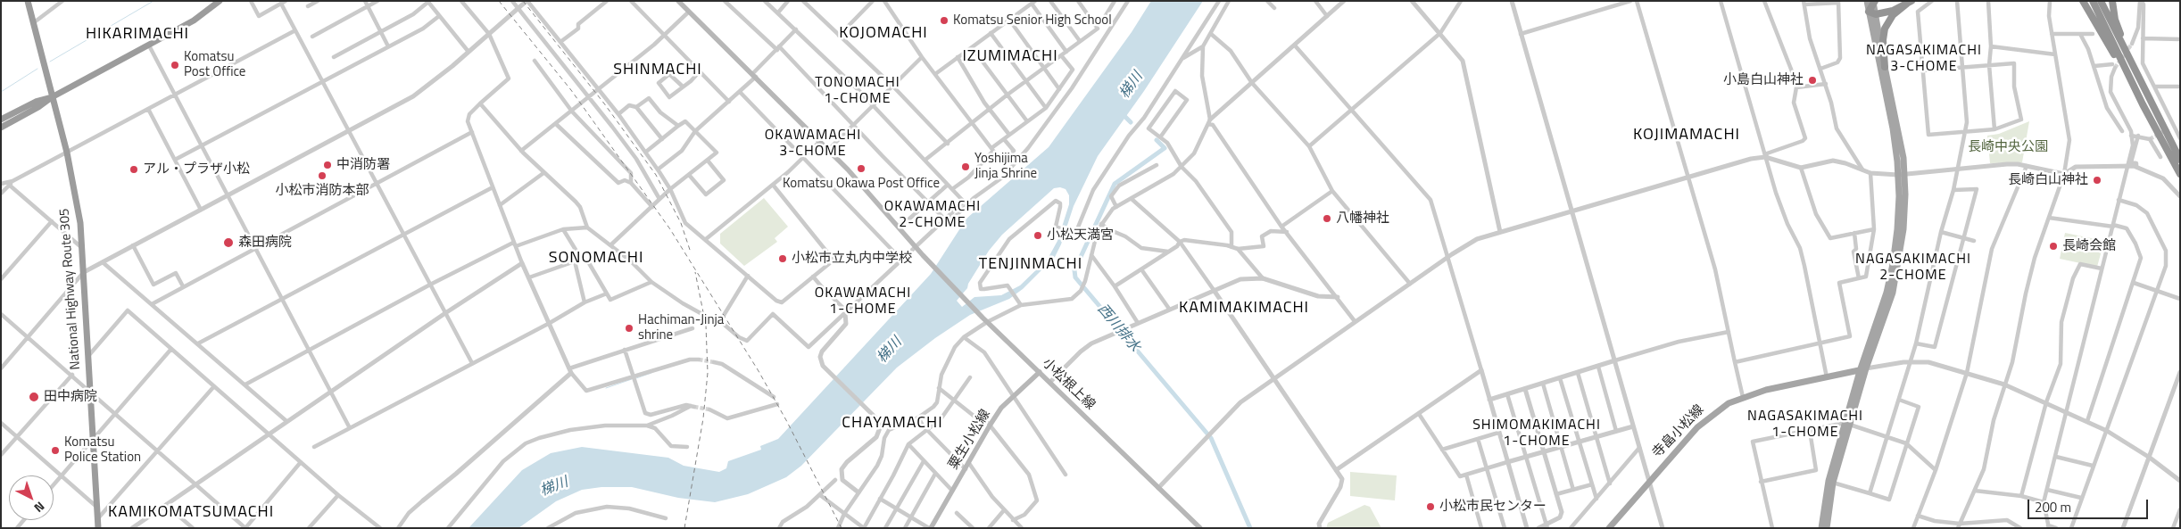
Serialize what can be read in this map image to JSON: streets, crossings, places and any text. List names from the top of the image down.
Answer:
{
  "streets": {
    "highway": ["National Highway Route 305"],
    "main road": ["小松根上線", "寺畠小松線", "粟生小松線"]
  },
  "crossings": [
    ["小松根上線", "粟生小松線"]
  ],
  "districts": [
    "KOJOMACHI",
    "HIKARIMACHI",
    "NAGASAKIMACHI 3-CHOME",
    "IZUMIMACHI",
    "SHINMACHI",
    "TONOMACHI 1-CHOME",
    "OKAWAMACHI 3-CHOME",
    "KOJIMAMACHI",
    "OKAWAMACHI 2-CHOME",
    "SONOMACHI",
    "NAGASAKIMACHI 2-CHOME",
    "TENJINMACHI",
    "OKAWAMACHI 1-CHOME",
    "KAMIMAKIMACHI",
    "NAGASAKIMACHI 1-CHOME",
    "CHAYAMACHI",
    "SHIMOMAKIMACHI 1-CHOME",
    "KAMIKOMATSUMACHI"
  ],
  "water": ["梯川", "西川排水"],
  "parks": ["長崎中央公園"],
  "places": [
    "Komatsu Senior High School",
    "Komatsu Post Office",
    "小島白山神社",
    "中消防署",
    "Yoshijima Jinja Shrine",
    "Komatsu Okawa Post Office",
    "アル・プラザ小松",
    "小松市消防本部",
    "長崎白山神社",
    "八幡神社",
    "小松天満宮",
    "森田病院",
    "長崎会館",
    "小松市立丸内中学校",
    "Hachiman-Jinja shrine",
    "田中病院",
    "Komatsu Police Station",
    "小松市民センター"
  ],
  "scale_bar": "200 m",
  "north": "bottom right"
}
